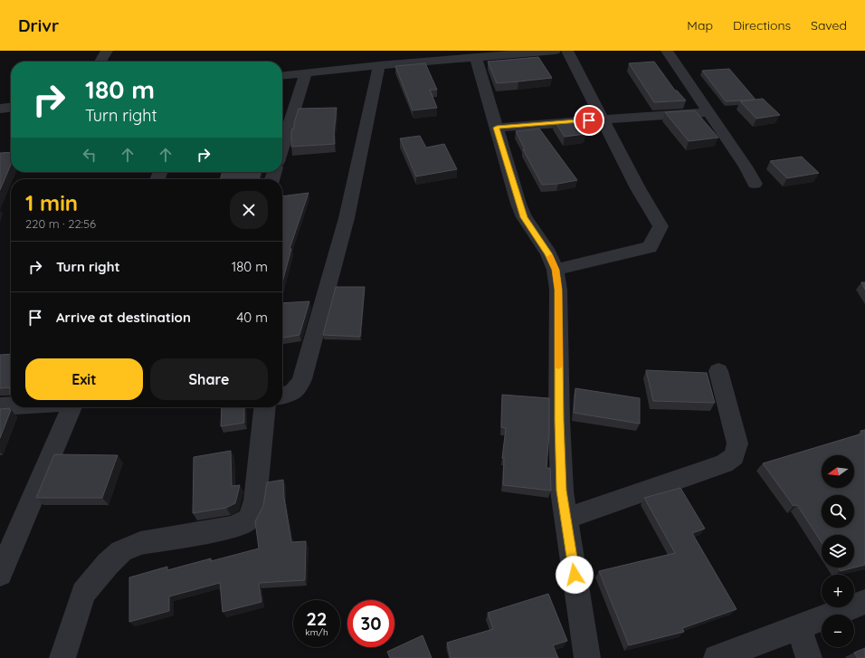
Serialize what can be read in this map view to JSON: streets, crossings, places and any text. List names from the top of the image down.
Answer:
{
  "north": "left",
  "page": {
    "header": "Drivr",
    "nav": ["Map", "Directions", "Saved"],
    "turn": ["180 m", "Turn right"],
    "heading": ["1 min", "220 m · 22:56"],
    "list": [
      {
        "name": "Turn right",
        "value": "180 m"
      },
      {
        "name": "Arrive at destination",
        "value": "40 m"
      }
    ],
    "buttons": ["Exit", "Share"],
    "map_buttons": ["+", "−"],
    "speed": "22 km/h",
    "limit": "30"
  }
}
